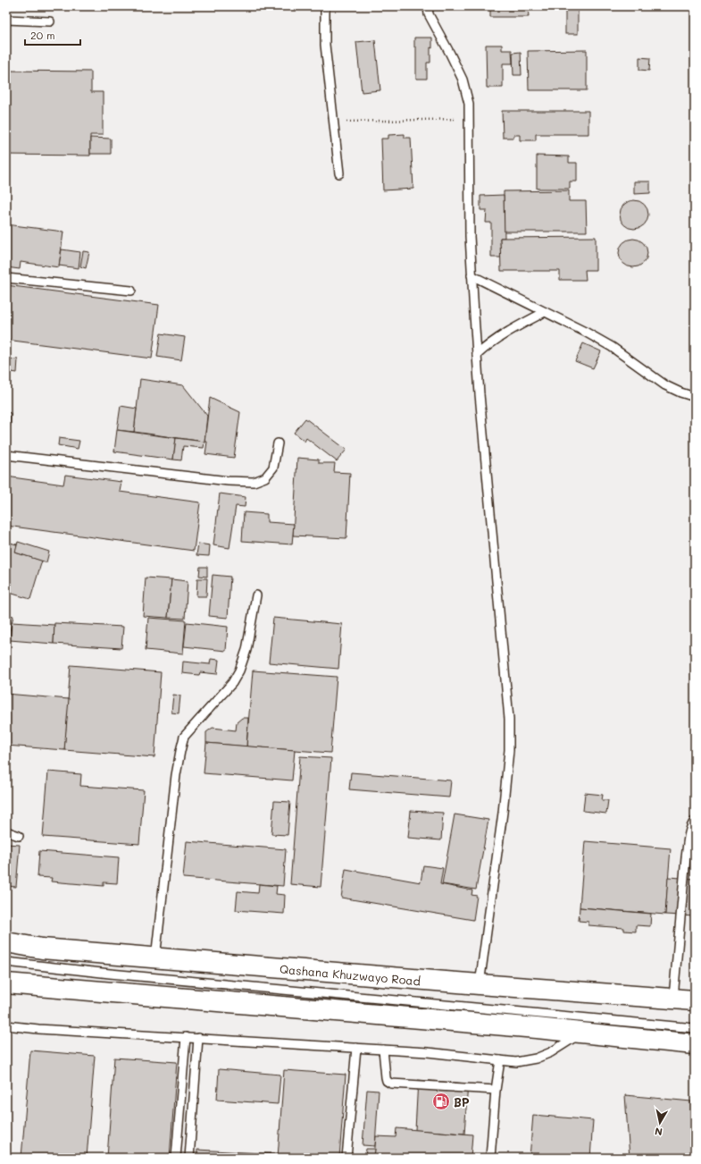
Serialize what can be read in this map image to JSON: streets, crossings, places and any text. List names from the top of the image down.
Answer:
{
  "streets": {
    "main road": ["Qashana Khuzwayo Road"]
  },
  "places": {
    "fuel station": ["BP"]
  },
  "scale_bar": "20 m",
  "north": "bottom"
}
